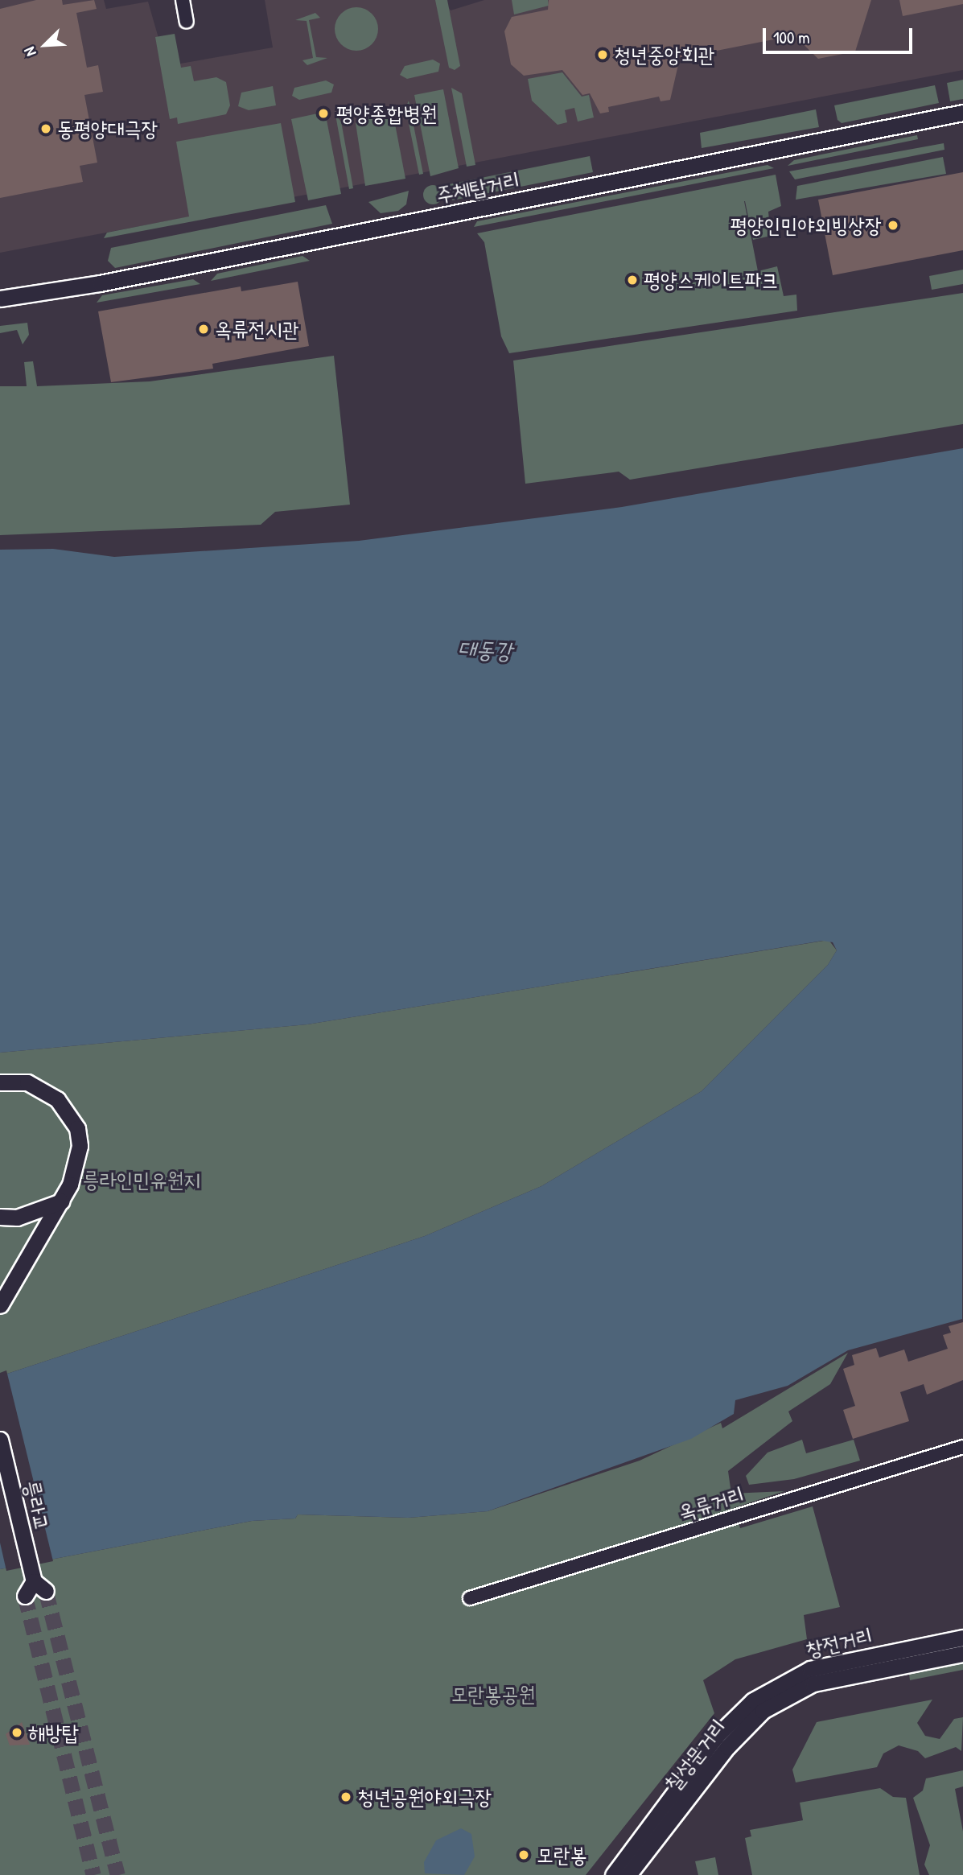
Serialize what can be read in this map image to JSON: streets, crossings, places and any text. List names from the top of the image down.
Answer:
{
  "streets": {
    "main road": [
      "주체탑거리",
      "릉라교",
      "창전거리",
      "칠성문거리"
    ],
    "street": ["옥류거리"]
  },
  "crossings": [
    ["창전거리", "칠성문거리"]
  ],
  "water": ["대동강"],
  "parks": ["릉라인민유원지", "모란봉공원"],
  "places": [
    "청년중앙회관",
    "평양종합병원",
    "동평양대극장",
    "평양인민야외빙상장",
    "평양스케이트파크",
    "옥류전시관",
    "해방탑",
    "청년공원야외극장",
    "모란봉"
  ],
  "scale_bar": "100 m",
  "north": "bottom left"
}
